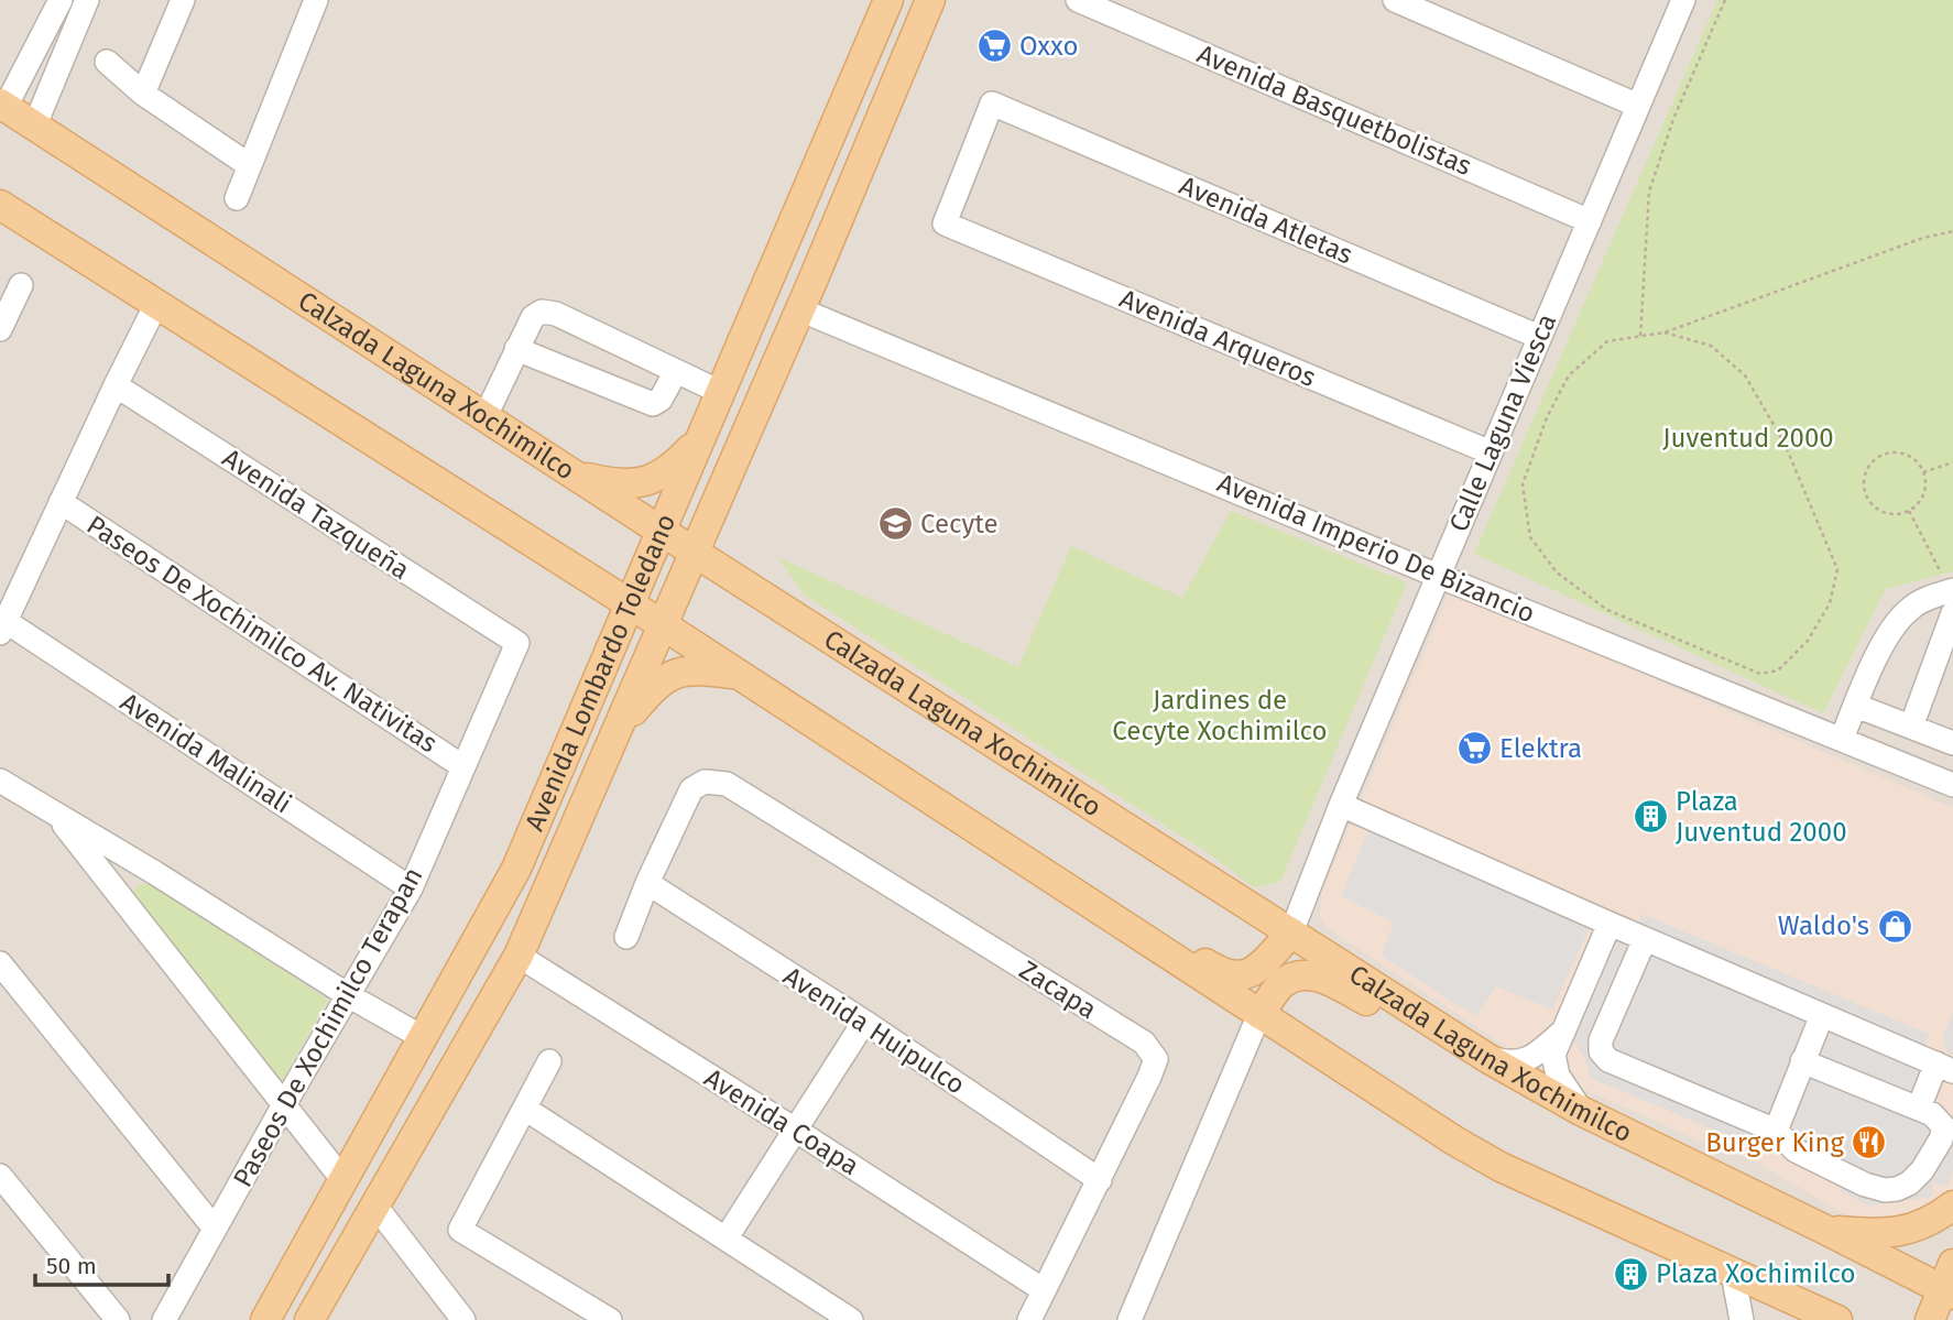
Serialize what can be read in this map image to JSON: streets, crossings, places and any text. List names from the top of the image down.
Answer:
{
  "streets": {
    "main road": ["Calzada Laguna Xochimilco", "Avenida Lombardo Toledano"],
    "street": [
      "Avenida Basquetbolistas",
      "Avenida Atletas",
      "Avenida Arqueros",
      "Calle Laguna Viesca",
      "Avenida Tazqueña",
      "Avenida Imperio De Bizancio",
      "Paseos De Xochimilco Av. Nativitas",
      "Avenida Malinali",
      "Zacapa",
      "Paseos De Xochimilco Terapan",
      "Avenida Huipulco",
      "Avenida Coapa"
    ]
  },
  "crossings": [
    ["Avenida Basquetbolistas", "Calle Laguna Viesca"],
    ["Avenida Atletas", "Avenida Arqueros"],
    ["Avenida Atletas", "Calle Laguna Viesca"],
    ["Avenida Arqueros", "Calle Laguna Viesca"],
    ["Calzada Laguna Xochimilco", "Calle Laguna Viesca"],
    ["Calzada Laguna Xochimilco", "Avenida Lombardo Toledano"],
    ["Calle Laguna Viesca", "Avenida Imperio De Bizancio"],
    ["Avenida Tazqueña", "Paseos De Xochimilco Terapan"],
    ["Avenida Imperio De Bizancio", "Avenida Lombardo Toledano"],
    ["Paseos De Xochimilco Av. Nativitas", "Paseos De Xochimilco Terapan"],
    ["Avenida Lombardo Toledano", "Avenida Coapa"],
    ["Avenida Malinali", "Paseos De Xochimilco Terapan"],
    ["Zacapa", "Avenida Huipulco"],
    ["Zacapa", "Avenida Coapa"]
  ],
  "parks": ["Juventud 2000", "Jardines de Cecyte Xochimilco"],
  "places": {
    "supermarket": ["Oxxo", "Elektra"],
    "school or university": ["Cecyte"],
    "building": ["Plaza Juventud 2000", "Plaza Xochimilco"],
    "shop": ["Waldo's"],
    "restaurant": ["Burger King"]
  },
  "scale_bar": "50 m"
}
